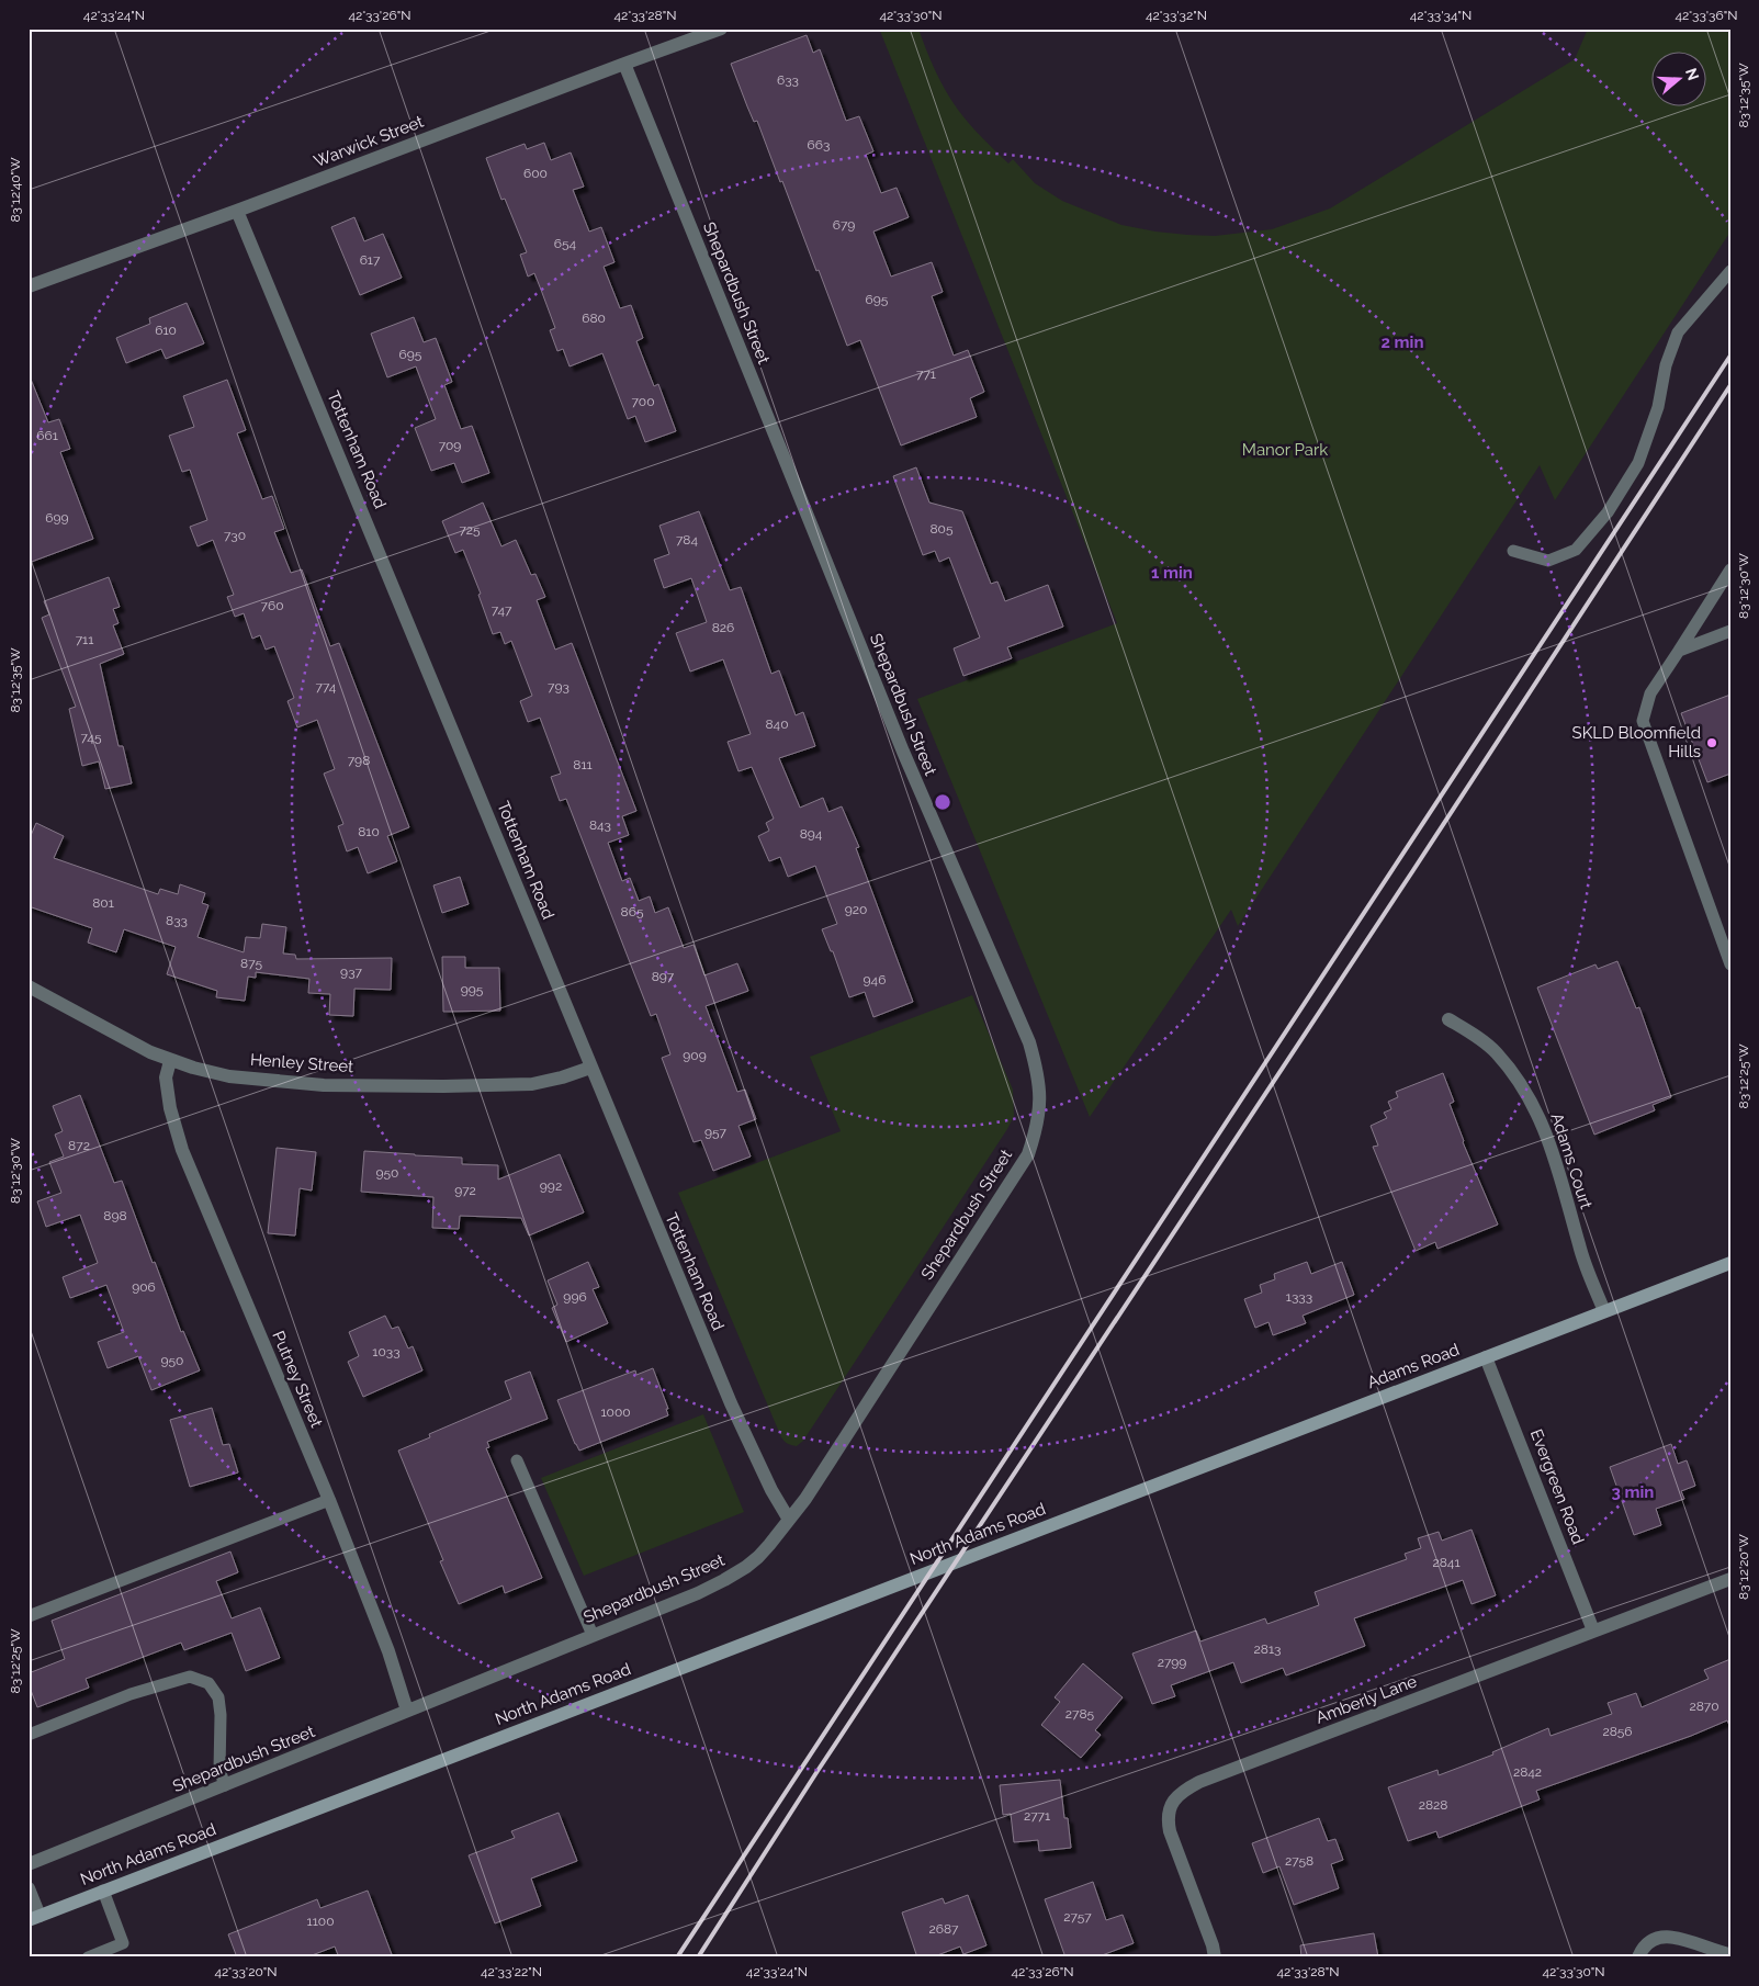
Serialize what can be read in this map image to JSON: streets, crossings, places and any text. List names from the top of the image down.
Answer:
{
  "streets": {
    "main road": ["Adams Road", "North Adams Road"],
    "street": [
      "Warwick Street",
      "Shepardbush Street",
      "Tottenham Road",
      "Henley Street",
      "Adams Court",
      "Putney Street",
      "Evergreen Road",
      "Amberly Lane"
    ]
  },
  "crossings": [
    ["Warwick Street", "Shepardbush Street"],
    ["Warwick Street", "Tottenham Road"],
    ["Shepardbush Street", "Tottenham Road"],
    ["Shepardbush Street", "Putney Street"],
    ["Tottenham Road", "Henley Street"],
    ["Henley Street", "Putney Street"],
    ["Adams Court", "Adams Road"],
    ["Adams Road", "Evergreen Road"],
    ["Adams Road", "North Adams Road"],
    ["Evergreen Road", "Amberly Lane"]
  ],
  "parks": ["Manor Park"],
  "places": ["SKLD Bloomfield Hills"],
  "house_numbers": [
    "633",
    "663",
    "600",
    "679",
    "654",
    "617",
    "695",
    "680",
    "610",
    "695",
    "771",
    "700",
    "661",
    "709",
    "699",
    "805",
    "725",
    "730",
    "784",
    "760",
    "747",
    "826",
    "711",
    "774",
    "793",
    "840",
    "745",
    "798",
    "811",
    "843",
    "810",
    "894",
    "801",
    "920",
    "865",
    "833",
    "875",
    "937",
    "897",
    "946",
    "995",
    "909",
    "957",
    "872",
    "950",
    "992",
    "972",
    "898",
    "906",
    "996",
    "1333",
    "1033",
    "950",
    "1000",
    "2841",
    "2813",
    "2799",
    "2870",
    "2785",
    "2856",
    "2842",
    "2828",
    "2771",
    "2758",
    "2757",
    "1100",
    "2687"
  ],
  "north": "right",
  "coordinates": [
    "42°33'24\"N",
    "42°33'26\"N",
    "42°33'28\"N",
    "42°33'30\"N",
    "42°33'32\"N",
    "42°33'34\"N",
    "42°33'36\"N",
    "83°12'35\"W",
    "83°12'40\"W",
    "83°12'30\"W",
    "83°12'25\"W",
    "83°12'20\"W",
    "42°33'20\"N",
    "42°33'22\"N"
  ],
  "rings": ["2 min", "1 min", "3 min"]
}
